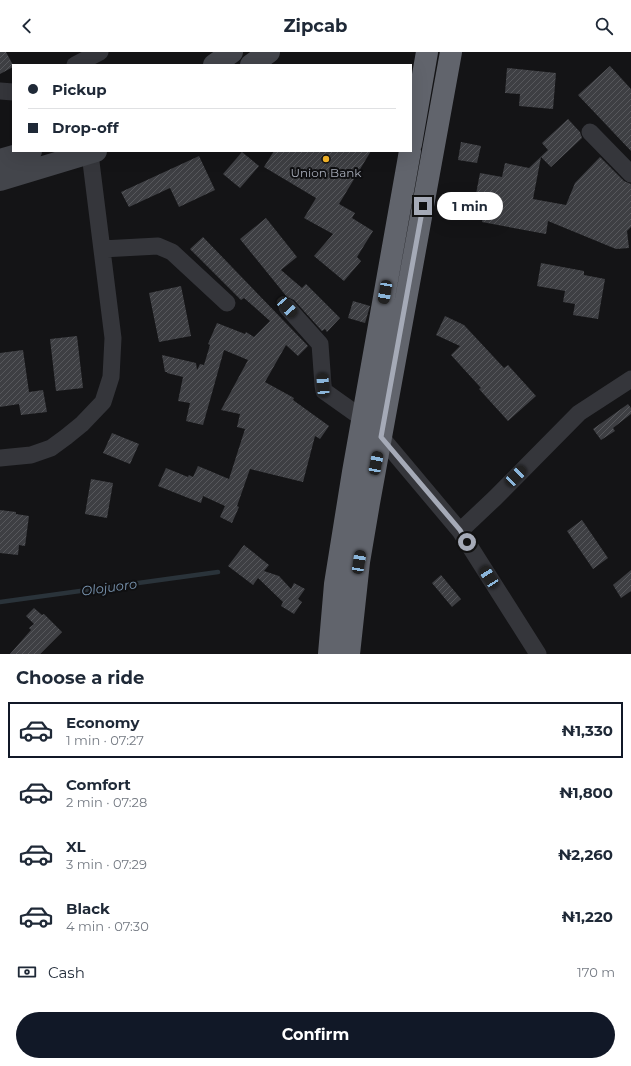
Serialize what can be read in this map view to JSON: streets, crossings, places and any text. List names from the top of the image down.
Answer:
{
  "water": ["Olojuoro"],
  "places": ["Union Bank"],
  "page": {
    "header": "Zipcab",
    "banner": ["Pickup", "Drop-off"],
    "bubble": "1 min",
    "heading": "Choose a ride",
    "list": [
      {
        "name": "Economy",
        "note": "1 min · 07:27",
        "value": "₦1,330"
      },
      {
        "name": "Comfort",
        "note": "2 min · 07:28",
        "value": "₦1,800"
      },
      {
        "name": "XL",
        "note": "3 min · 07:29",
        "value": "₦2,260"
      },
      {
        "name": "Black",
        "note": "4 min · 07:30",
        "value": "₦1,220"
      }
    ],
    "pay": ["Cash", "170 m"],
    "buttons": "Confirm"
  }
}
